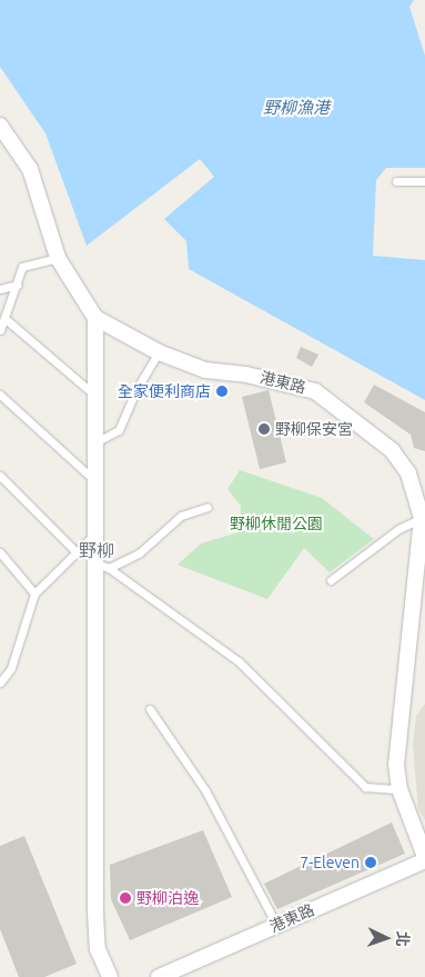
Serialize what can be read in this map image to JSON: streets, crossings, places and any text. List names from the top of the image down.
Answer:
{
  "streets": {
    "street": ["港東路"]
  },
  "districts": ["野柳"],
  "water": ["野柳漁港"],
  "parks": ["野柳休閒公園"],
  "places": [
    "全家便利商店",
    "野柳保安宮",
    "7-Eleven",
    "野柳泊逸"
  ],
  "north": "right"
}
